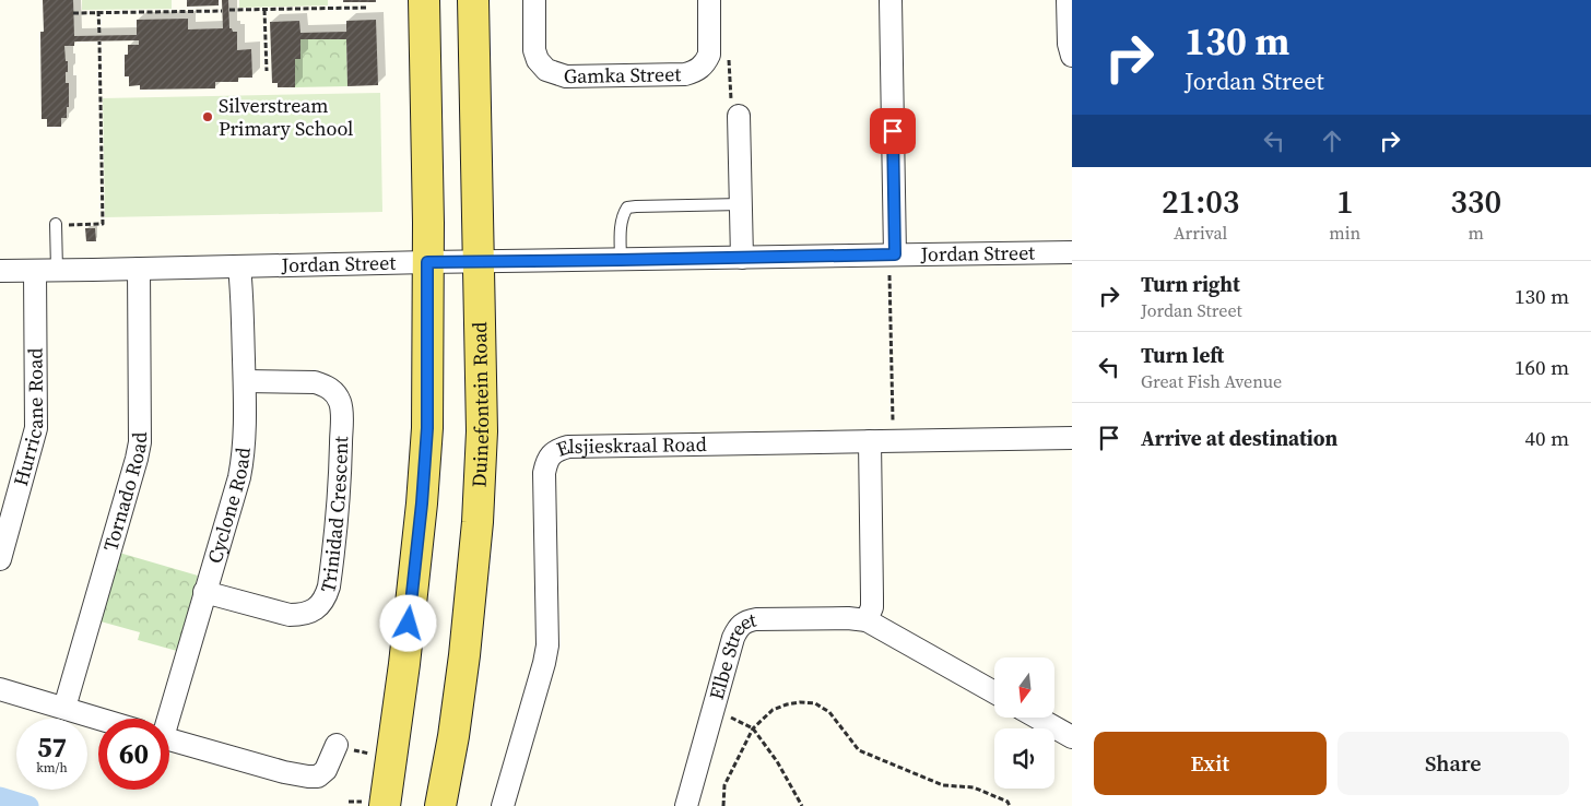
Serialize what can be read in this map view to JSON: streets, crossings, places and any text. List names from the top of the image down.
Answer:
{
  "streets": {
    "main road": ["Duinefontein Road"],
    "street": [
      "Gamka Street",
      "Jordan Street",
      "Hurricane Road",
      "Elsjieskraal Road",
      "Tornado Road",
      "Cyclone Road",
      "Trinidad Crescent",
      "Elbe Street"
    ]
  },
  "crossings": [
    ["Jordan Street", "Duinefontein Road"],
    ["Jordan Street", "Hurricane Road"],
    ["Jordan Street", "Tornado Road"],
    ["Jordan Street", "Cyclone Road"],
    ["Cyclone Road", "Trinidad Crescent"]
  ],
  "places": ["Silverstream Primary School"],
  "north": "bottom",
  "page": {
    "turn": ["130 m", "Jordan Street"],
    "eta": [
      "21:03",
      "Arrival",
      "1",
      "min",
      "330",
      "m"
    ],
    "list": [
      {
        "name": "Turn right",
        "note": "Jordan Street",
        "value": "130 m"
      },
      {
        "name": "Turn left",
        "note": "Great Fish Avenue",
        "value": "160 m"
      },
      {
        "name": "Arrive at destination",
        "value": "40 m"
      }
    ],
    "speed": "57 km/h",
    "limit": "60",
    "buttons": ["Exit", "Share"]
  }
}
